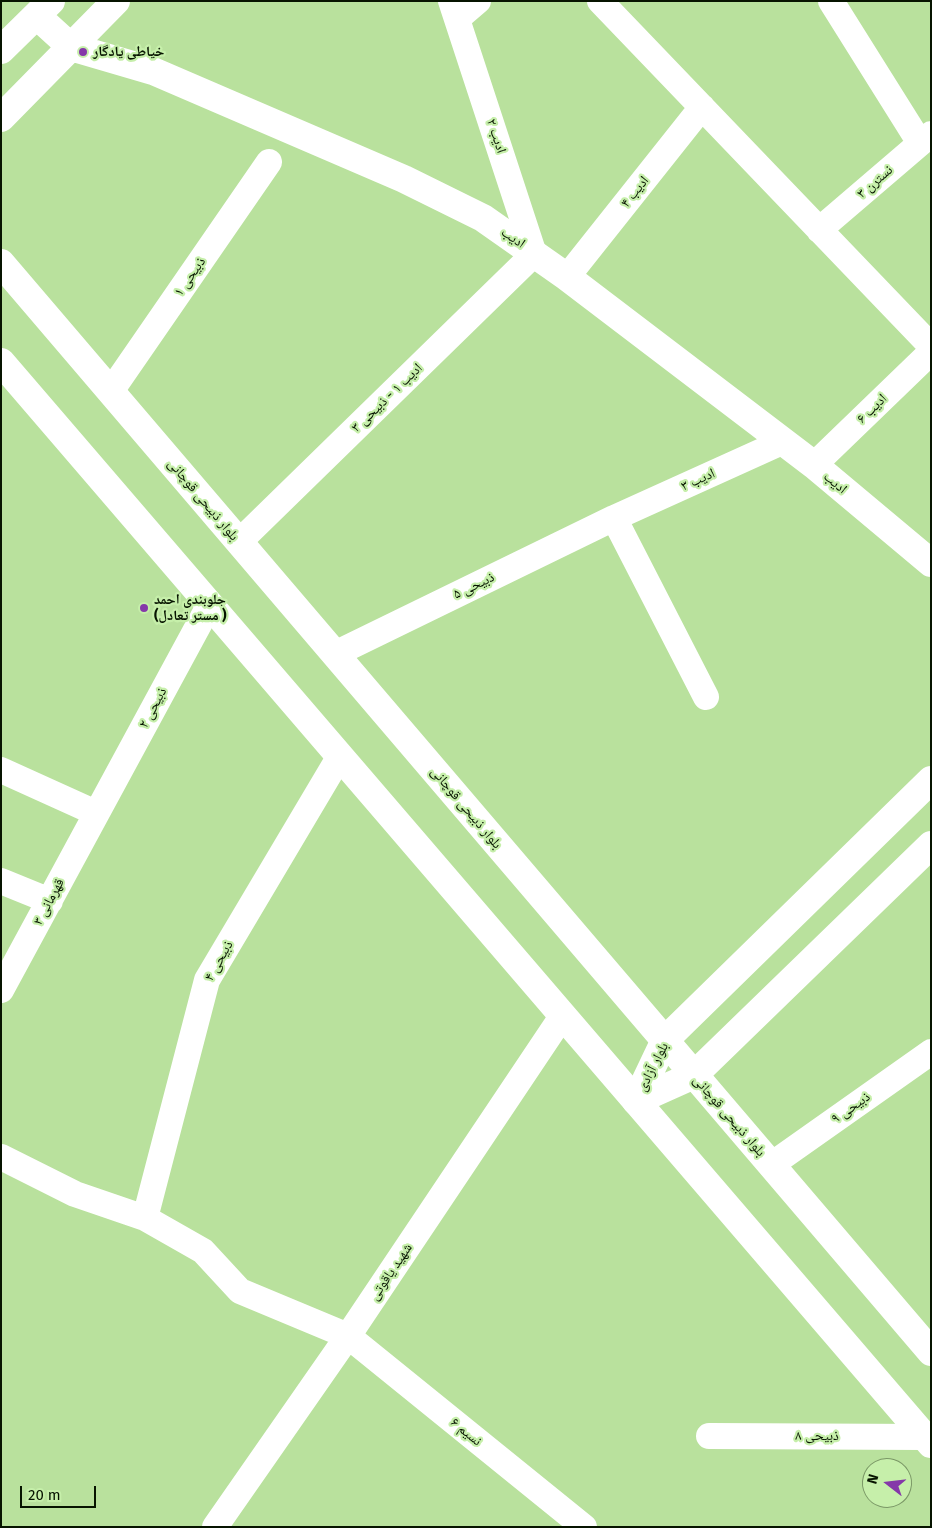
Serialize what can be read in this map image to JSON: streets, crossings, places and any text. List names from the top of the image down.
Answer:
{
  "streets": {
    "main road": ["ادیب", "بلوار ذبیحی قوچانی", "بلوار آزادی"],
    "street": [
      "ادیب ۲",
      "نسترن ۳",
      "ادیب ۴",
      "ذبیحی ۱",
      "ادیب ۱ - ذبیحی ۳",
      "ادیب ۶",
      "ادیب ۳",
      "ذبیحی ۵",
      "ذبیحی ۲",
      "قهرمانی ۳",
      "ذبیحی ۴",
      "ذبیحی ۹",
      "شهید یاقوتی",
      "نسیم ۶",
      "ذبیحی ۸"
    ]
  },
  "crossings": [
    ["ادیب ۲", "ادیب"],
    ["ادیب ۲", "ادیب ۱ - ذبیحی ۳"],
    ["ادیب ۴", "ادیب"],
    ["ادیب", "ادیب ۱ - ذبیحی ۳"],
    ["ادیب", "ادیب ۶"],
    ["ادیب", "ادیب ۳"],
    ["ذبیحی ۱", "بلوار ذبیحی قوچانی"],
    ["ادیب ۱ - ذبیحی ۳", "بلوار ذبیحی قوچانی"],
    ["ادیب ۳", "ذبیحی ۵"],
    ["بلوار ذبیحی قوچانی", "ذبیحی ۵"],
    ["بلوار ذبیحی قوچانی", "بلوار آزادی"],
    ["بلوار ذبیحی قوچانی", "ذبیحی ۹"],
    ["ذبیحی ۲", "قهرمانی ۳"],
    ["ذبیحی ۴", "نسیم ۶"],
    ["شهید یاقوتی", "نسیم ۶"]
  ],
  "places": ["خیاطی یادگار", "جلوبندی احمد (مستر تعادل )"],
  "scale_bar": "20 m",
  "north": "left"
}
